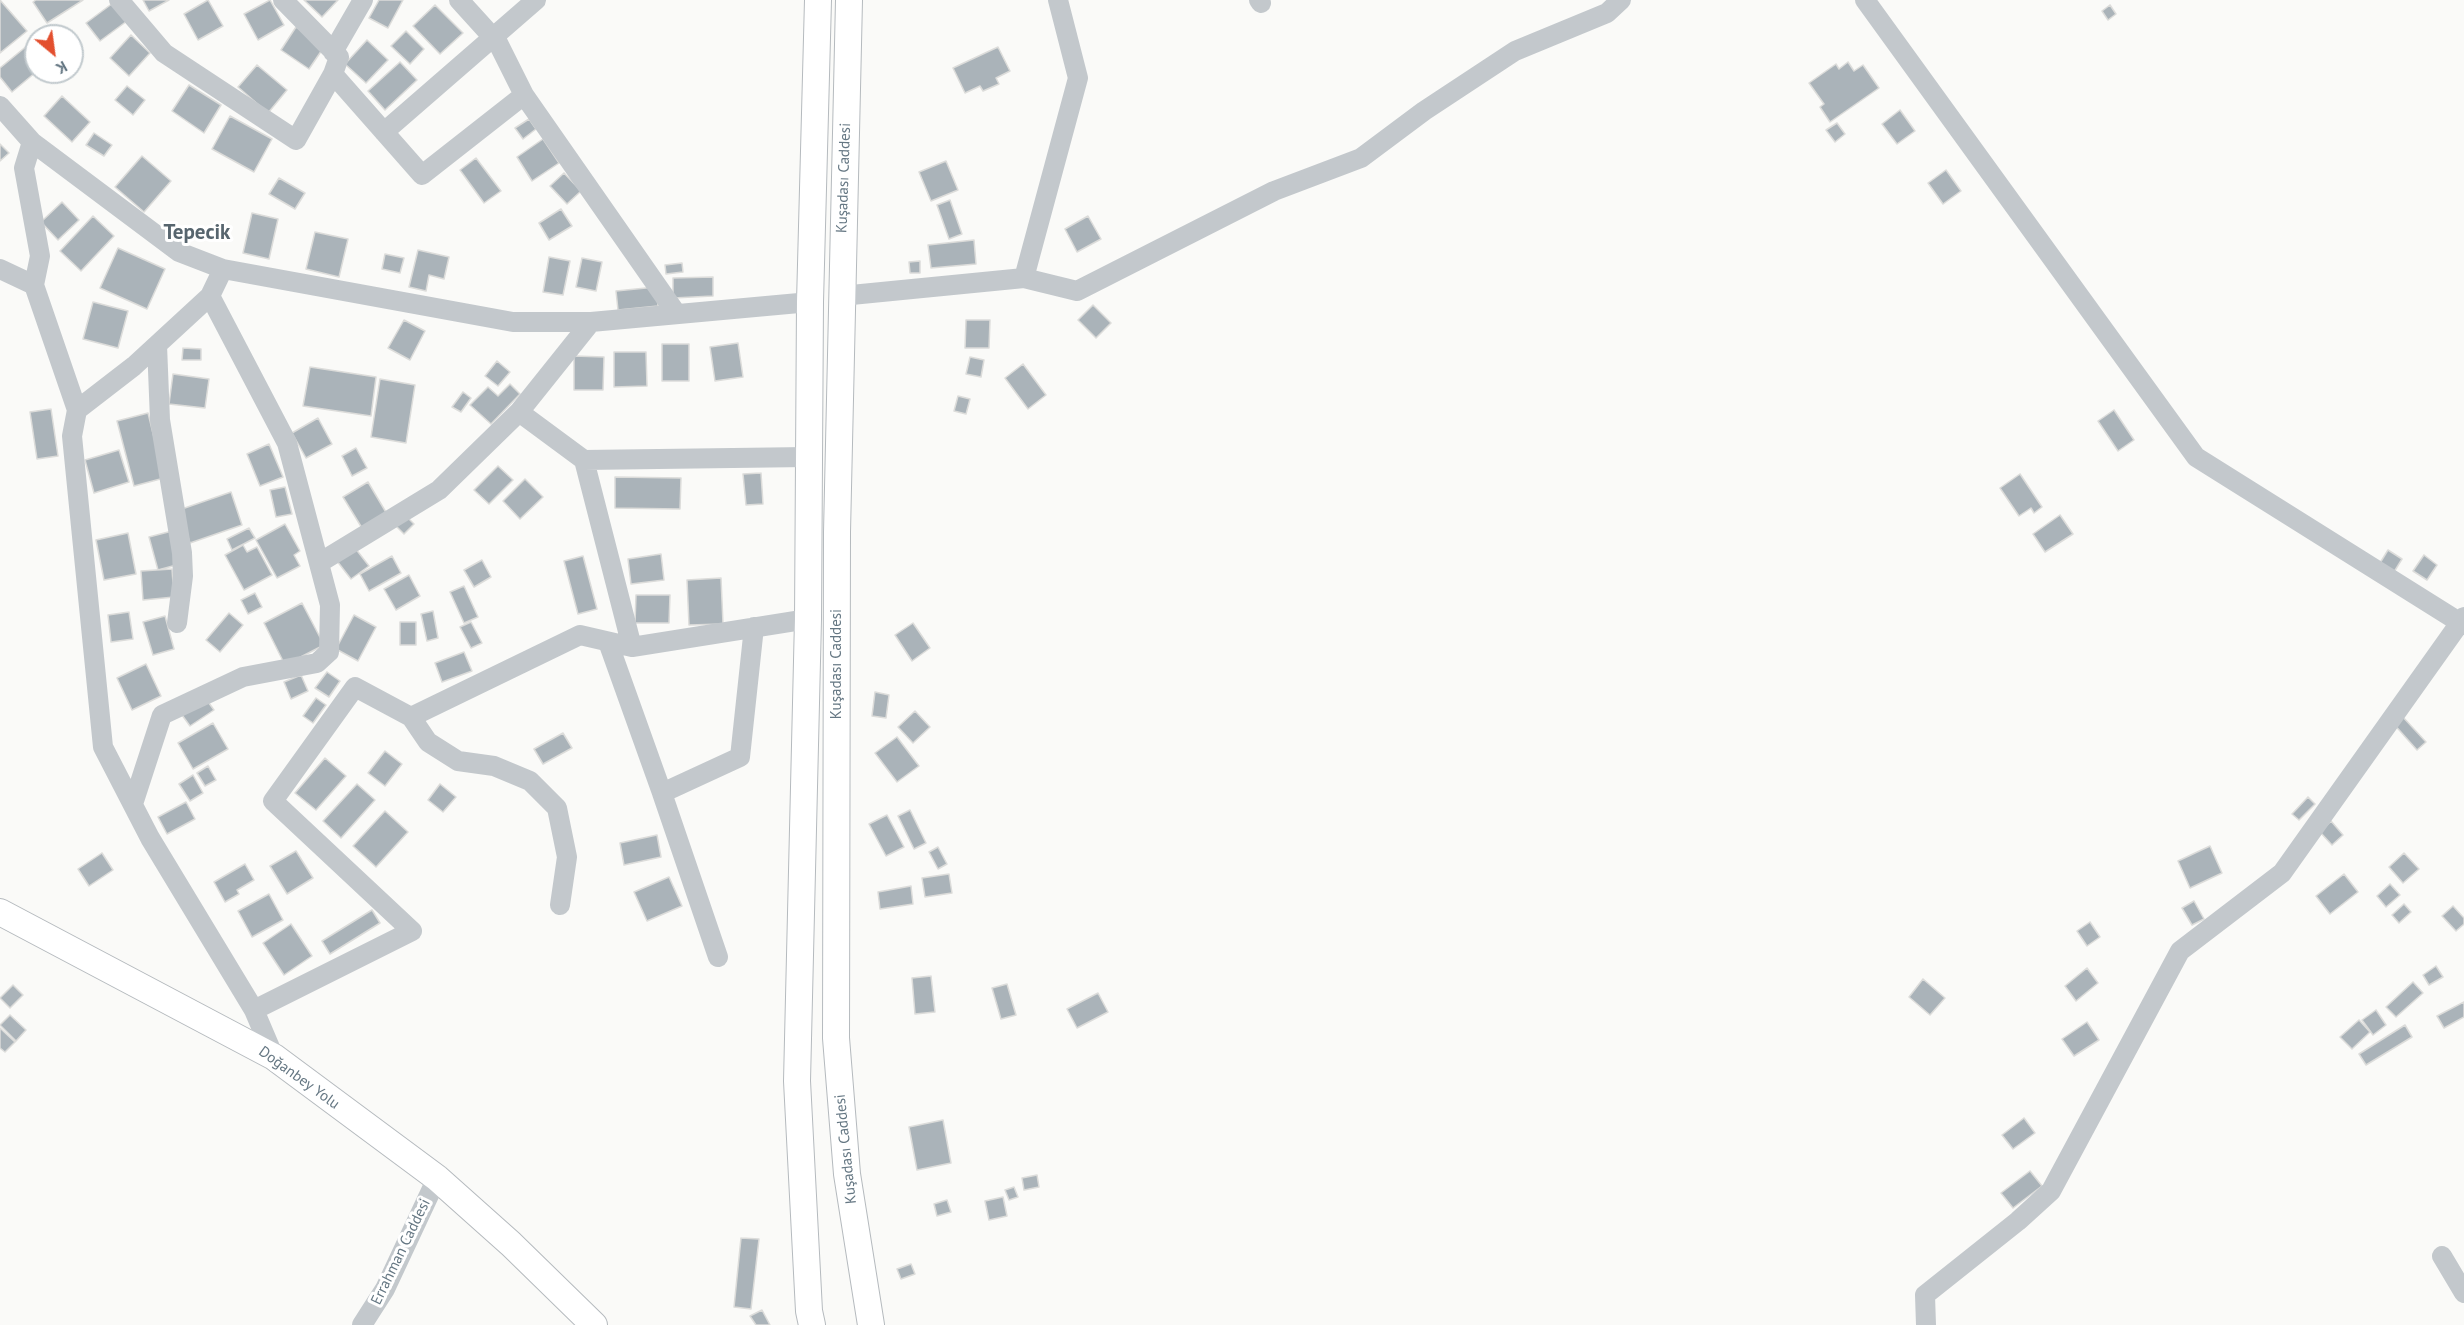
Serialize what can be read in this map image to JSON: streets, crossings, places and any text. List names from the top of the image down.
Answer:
{
  "streets": {
    "main road": ["Kuşadası Caddesi", "Doğanbey Yolu"],
    "street": ["Errahman Caddesi"]
  },
  "crossings": [
    ["Doğanbey Yolu", "Errahman Caddesi"]
  ],
  "districts": ["Tepecik"],
  "north": "bottom right"
}
